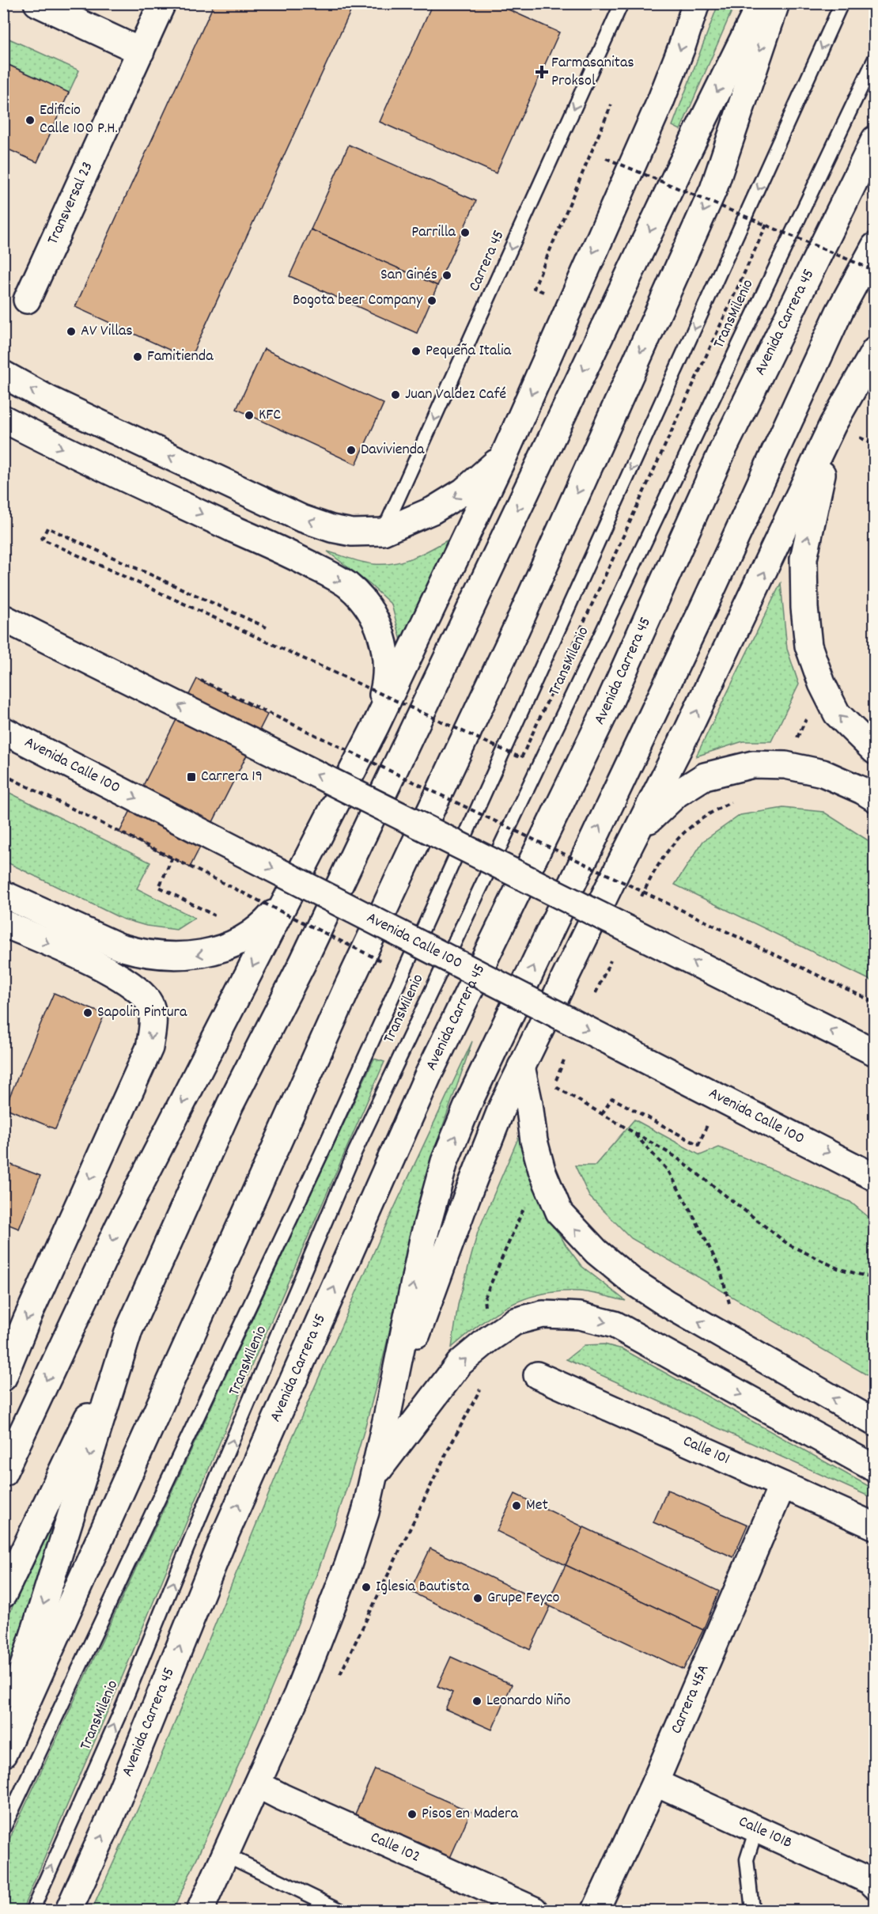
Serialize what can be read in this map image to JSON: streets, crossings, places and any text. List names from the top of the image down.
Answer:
{
  "streets": {
    "main road": [
      "Transversal 23",
      "Avenida Carrera 45",
      "Avenida Calle 100",
      "Calle 101",
      "Carrera 45A",
      "Calle 101B",
      "Calle 102"
    ],
    "lane": ["Carrera 45", "TransMilenio"]
  },
  "crossings": [
    ["Calle 101", "Carrera 45A"],
    ["Carrera 45A", "Calle 101B"]
  ],
  "one_way": ["Carrera 45"],
  "places": {
    "health": ["Farmasanitas Proksol"],
    "other": [
      "Edificio Calle 100 P.H.",
      "Parrilla",
      "San Ginés",
      "Bogota beer Company",
      "AV Villas",
      "Pequeña Italia",
      "Famitienda",
      "Juan Valdez Café",
      "KFC",
      "Davivienda",
      "Sapolin Pintura",
      "Met",
      "Iglesia Bautista",
      "Grupe Feyco",
      "Leonardo Niño",
      "Pisos en Madera"
    ],
    "transit": ["Carrera 19"]
  }
}
